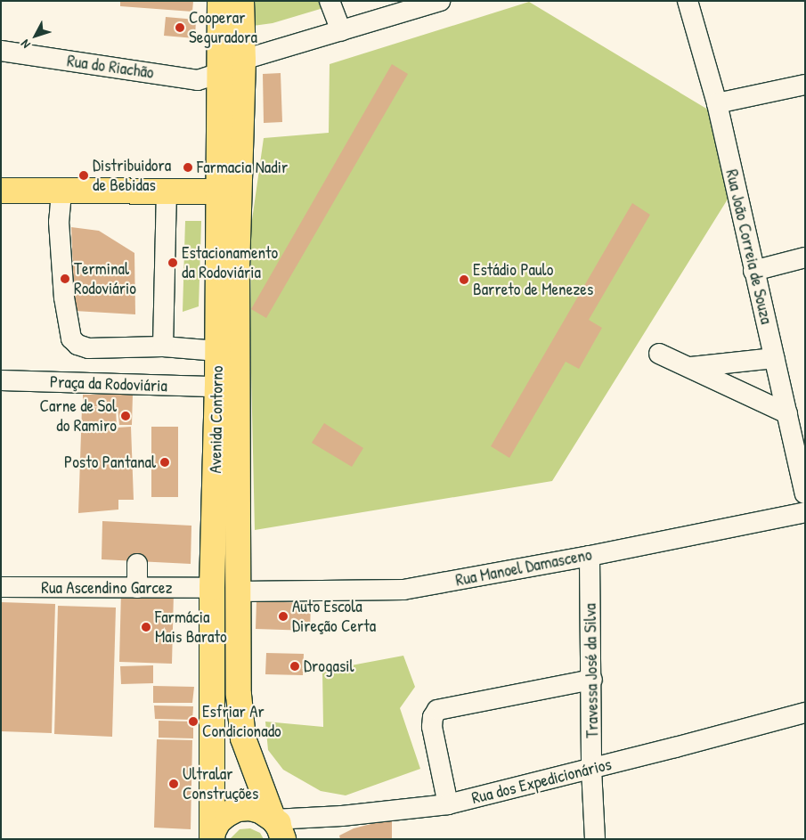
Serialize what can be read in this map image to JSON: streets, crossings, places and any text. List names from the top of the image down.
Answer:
{
  "streets": {
    "main road": ["Avenida Contorno"],
    "street": [
      "Rua do Riachão",
      "Rua João Correia de Souza",
      "Praça da Rodoviária",
      "Rua Manoel Damasceno",
      "Rua Ascendino Garcez",
      "Travessa José da Silva",
      "Rua dos Expedicionários"
    ]
  },
  "crossings": [
    ["Rua do Riachão", "Avenida Contorno"],
    ["Praça da Rodoviária", "Avenida Contorno"],
    ["Avenida Contorno", "Rua Manoel Damasceno"],
    ["Avenida Contorno", "Rua Ascendino Garcez"],
    ["Avenida Contorno", "Rua dos Expedicionários"],
    ["Rua Manoel Damasceno", "Travessa José da Silva"],
    ["Travessa José da Silva", "Rua dos Expedicionários"]
  ],
  "places": [
    "Cooperar Seguradora",
    "Farmacia Nadir",
    "Distribuidora de Bebidas",
    "Estacionamento da Rodoviária",
    "Terminal Rodoviário",
    "Estádio Paulo Barreto de Menezes",
    "Carne de Sol do Ramiro",
    "Posto Pantanal",
    "Auto Escola Direção Certa",
    "Farmácia Mais Barato",
    "Drogasil",
    "Esfriar Ar Condicionado",
    "Ultralar Construções"
  ],
  "north": "bottom left"
}
